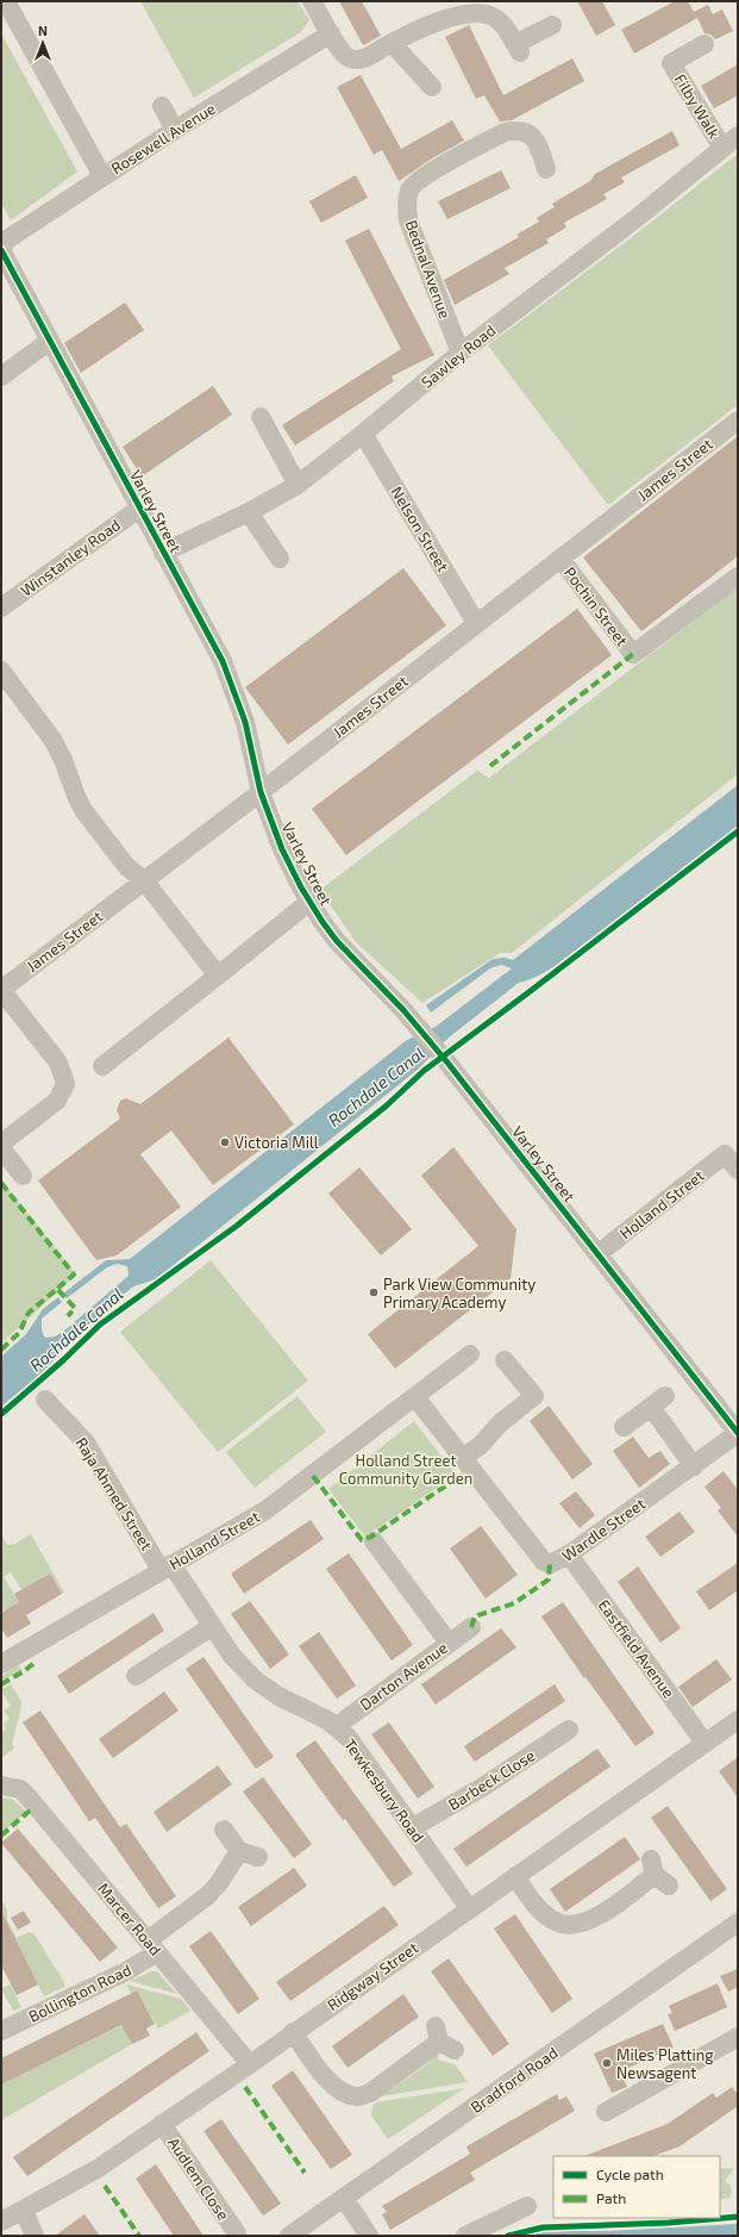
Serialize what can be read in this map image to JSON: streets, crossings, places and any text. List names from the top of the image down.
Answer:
{
  "streets": {
    "street": [
      "Filby Walk",
      "Rosewell Avenue",
      "Bednal Avenue",
      "Sawley Road",
      "James Street",
      "Varley Street",
      "Nelson Street",
      "Winstanley Road",
      "Pochin Street",
      "Holland Street",
      "Raja Ahmed Street",
      "Wardle Street",
      "Eastfield Avenue",
      "Darton Avenue",
      "Barbeck Close",
      "Tewkesbury Road",
      "Marcer Road",
      "Ridgway Street",
      "Bollington Road",
      "Bradford Road",
      "Audlem Close"
    ]
  },
  "crossings": [
    ["Filby Walk", "Sawley Road"],
    ["Rosewell Avenue", "Varley Street"],
    ["Bednal Avenue", "Sawley Road"],
    ["Sawley Road", "Varley Street"],
    ["Sawley Road", "Nelson Street"],
    ["James Street", "Varley Street"],
    ["James Street", "Nelson Street"],
    ["James Street", "Pochin Street"],
    ["Varley Street", "Winstanley Road"],
    ["Varley Street", "Holland Street"],
    ["Varley Street", "Wardle Street"],
    ["Holland Street", "Raja Ahmed Street"],
    ["Holland Street", "Wardle Street"],
    ["Holland Street", "Tewkesbury Road"],
    ["Raja Ahmed Street", "Tewkesbury Road"],
    ["Wardle Street", "Eastfield Avenue"],
    ["Eastfield Avenue", "Ridgway Street"],
    ["Darton Avenue", "Tewkesbury Road"],
    ["Barbeck Close", "Tewkesbury Road"],
    ["Tewkesbury Road", "Ridgway Street"],
    ["Marcer Road", "Ridgway Street"],
    ["Marcer Road", "Bollington Road"],
    ["Ridgway Street", "Audlem Close"]
  ],
  "water": ["Rochdale Canal"],
  "parks": ["Holland Street Community Garden"],
  "places": ["Victoria Mill", "Park View Community Primary Academy", "Miles Platting Newsagent"],
  "legend": ["Cycle path", "Path"],
  "north": "top"
}
